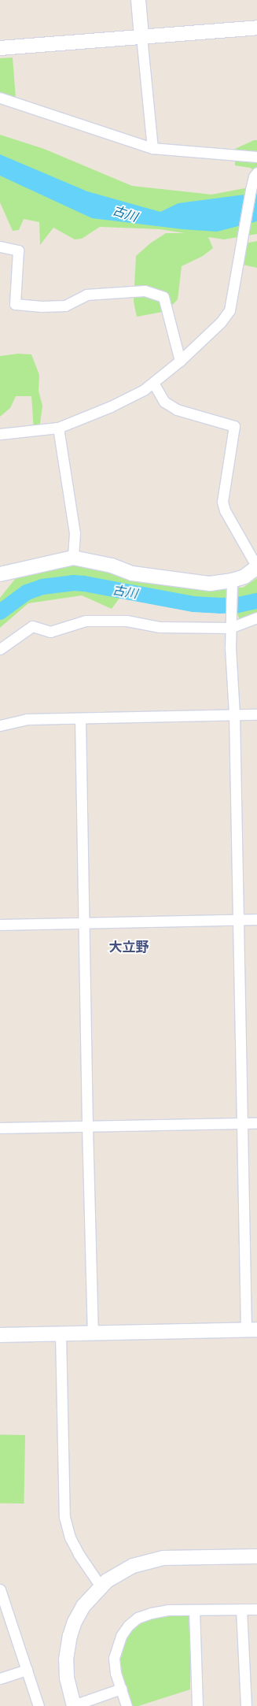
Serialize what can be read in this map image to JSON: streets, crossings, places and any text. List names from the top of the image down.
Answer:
{
  "districts": ["大立野"],
  "water": ["古川"]
}
